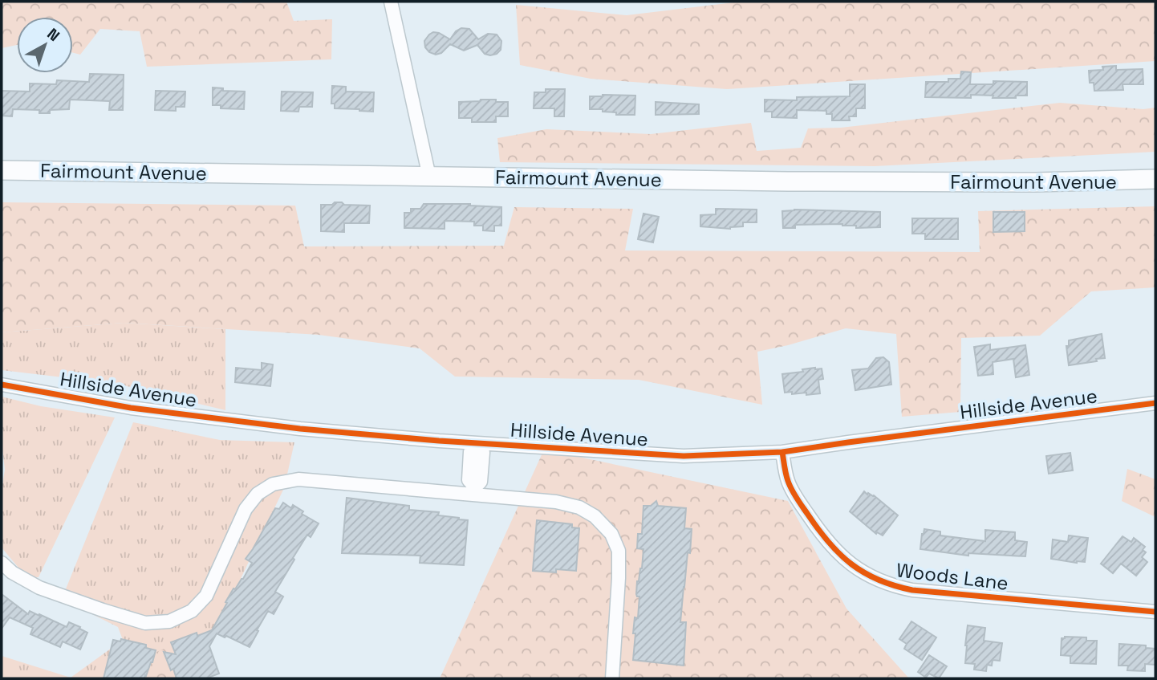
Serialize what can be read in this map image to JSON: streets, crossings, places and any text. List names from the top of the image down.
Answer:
{
  "streets": {
    "main road": ["Fairmount Avenue"],
    "street": ["Hillside Avenue", "Woods Lane"]
  },
  "crossings": [
    ["Hillside Avenue", "Woods Lane"]
  ],
  "north": "top right"
}
